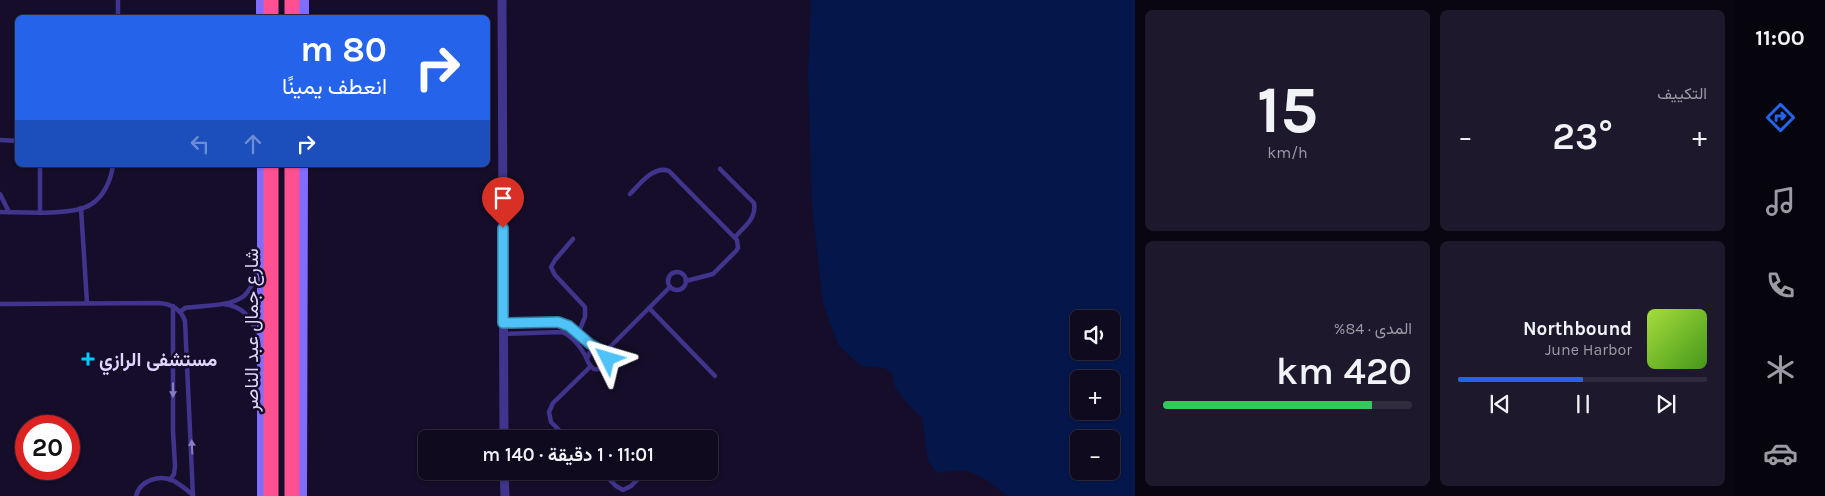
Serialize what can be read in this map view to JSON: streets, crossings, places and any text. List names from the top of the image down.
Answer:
{
  "streets": {
    "highway": ["شارع جمال عبد الناصر"]
  },
  "places": {
    "health": ["مستشفى الرازي"]
  },
  "page": {
    "tabs": "11:00",
    "tile": [
      "التكييف",
      ["15", "km/h"],
      ["المدى · 84%", "420 km"]
    ],
    "turn": ["80 m", "انعطف يمينًا"],
    "heat": ["−", "23°", "+"],
    "song": ["Northbound", "June Harbor"],
    "map_buttons": ["+", "−"],
    "limit": "20",
    "trip": "11:01 · 1 دقيقة · 140 m"
  }
}
